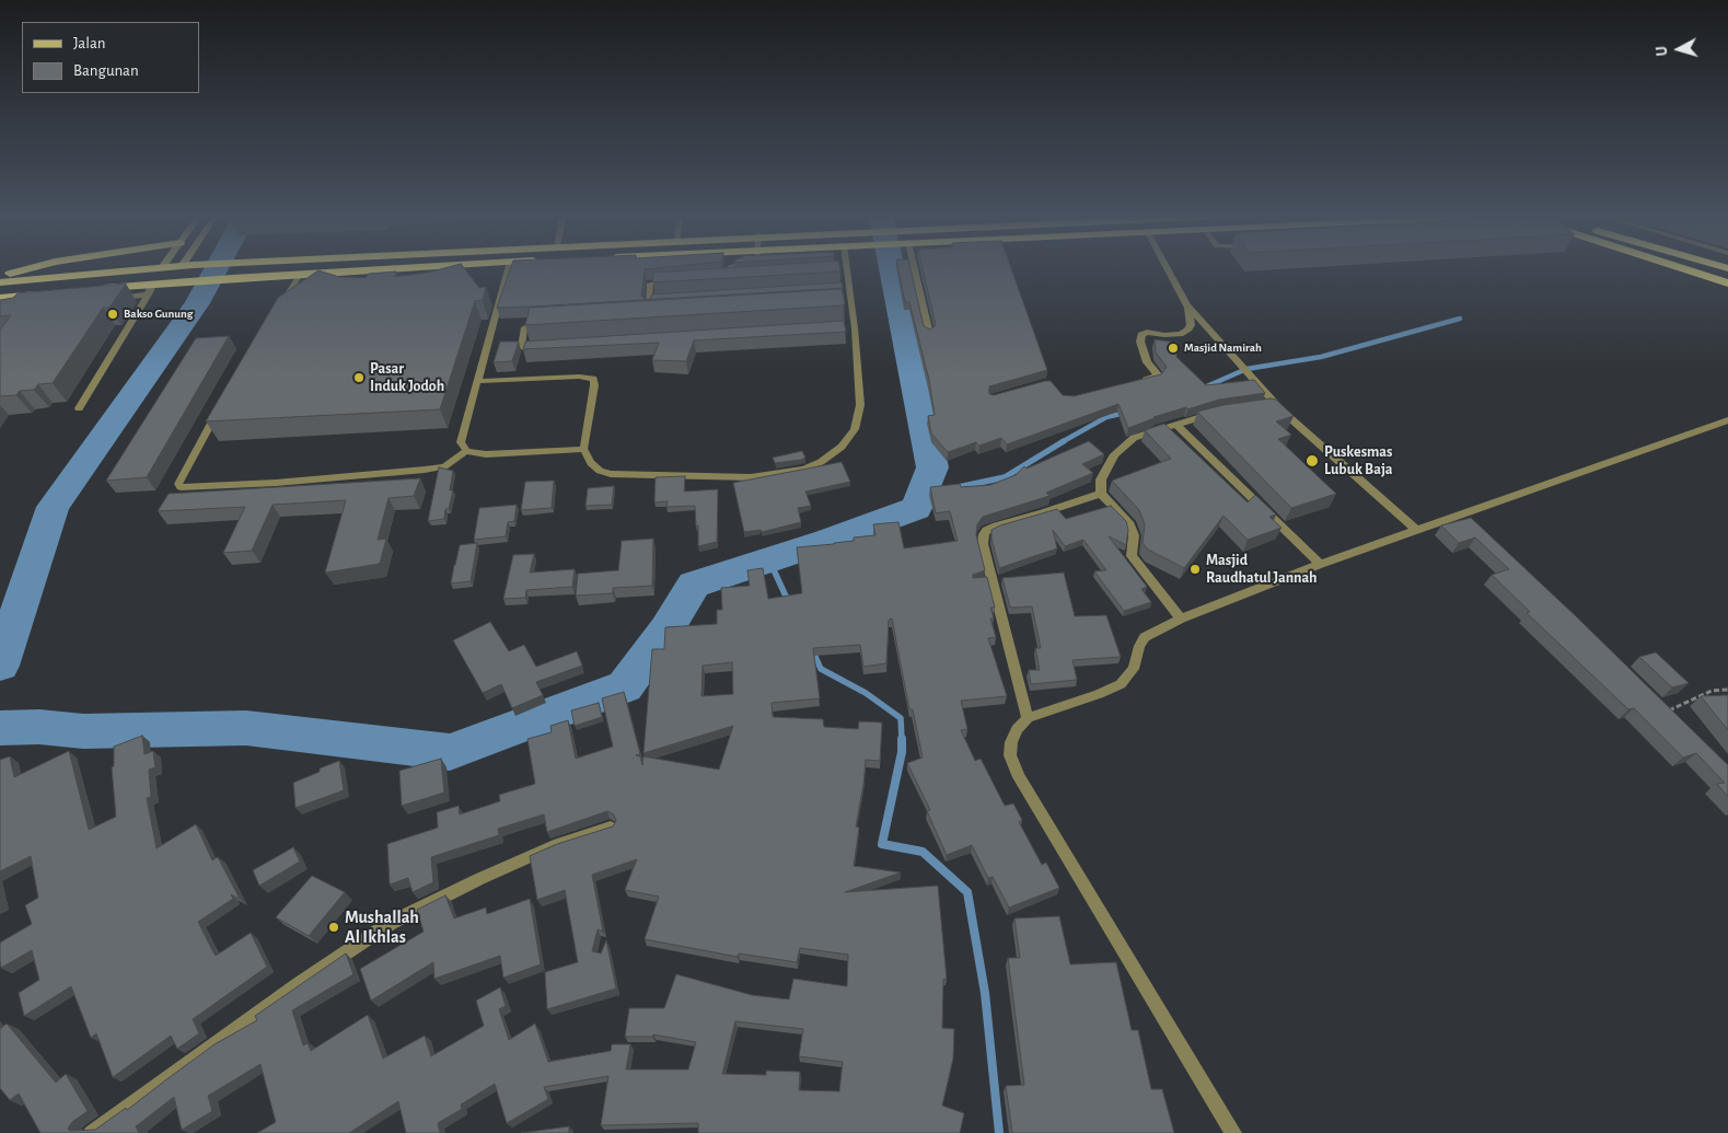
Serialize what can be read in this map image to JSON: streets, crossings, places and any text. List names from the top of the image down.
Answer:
{
  "places": [
    "Bakso Gunung",
    "Masjid Namirah",
    "Pasar Induk Jodoh",
    "Puskesmas Lubuk Baja",
    "Masjid Raudhatul Jannah",
    "Mushallah Al Ikhlas"
  ],
  "legend": ["Jalan", "Bangunan"],
  "north": "left"
}
